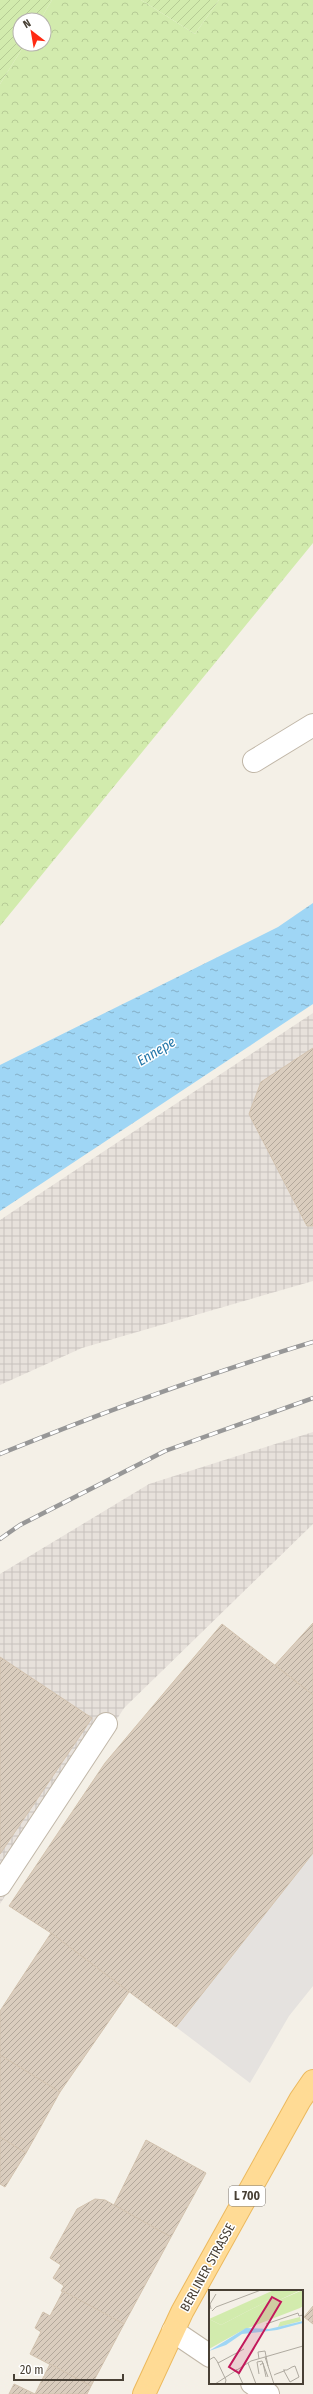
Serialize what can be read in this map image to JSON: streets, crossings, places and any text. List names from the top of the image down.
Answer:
{
  "streets": {
    "main road": ["L 700", "BERLINER STRASSE"]
  },
  "water": ["Ennepe"],
  "scale_bar": "20 m",
  "north": "top left"
}
